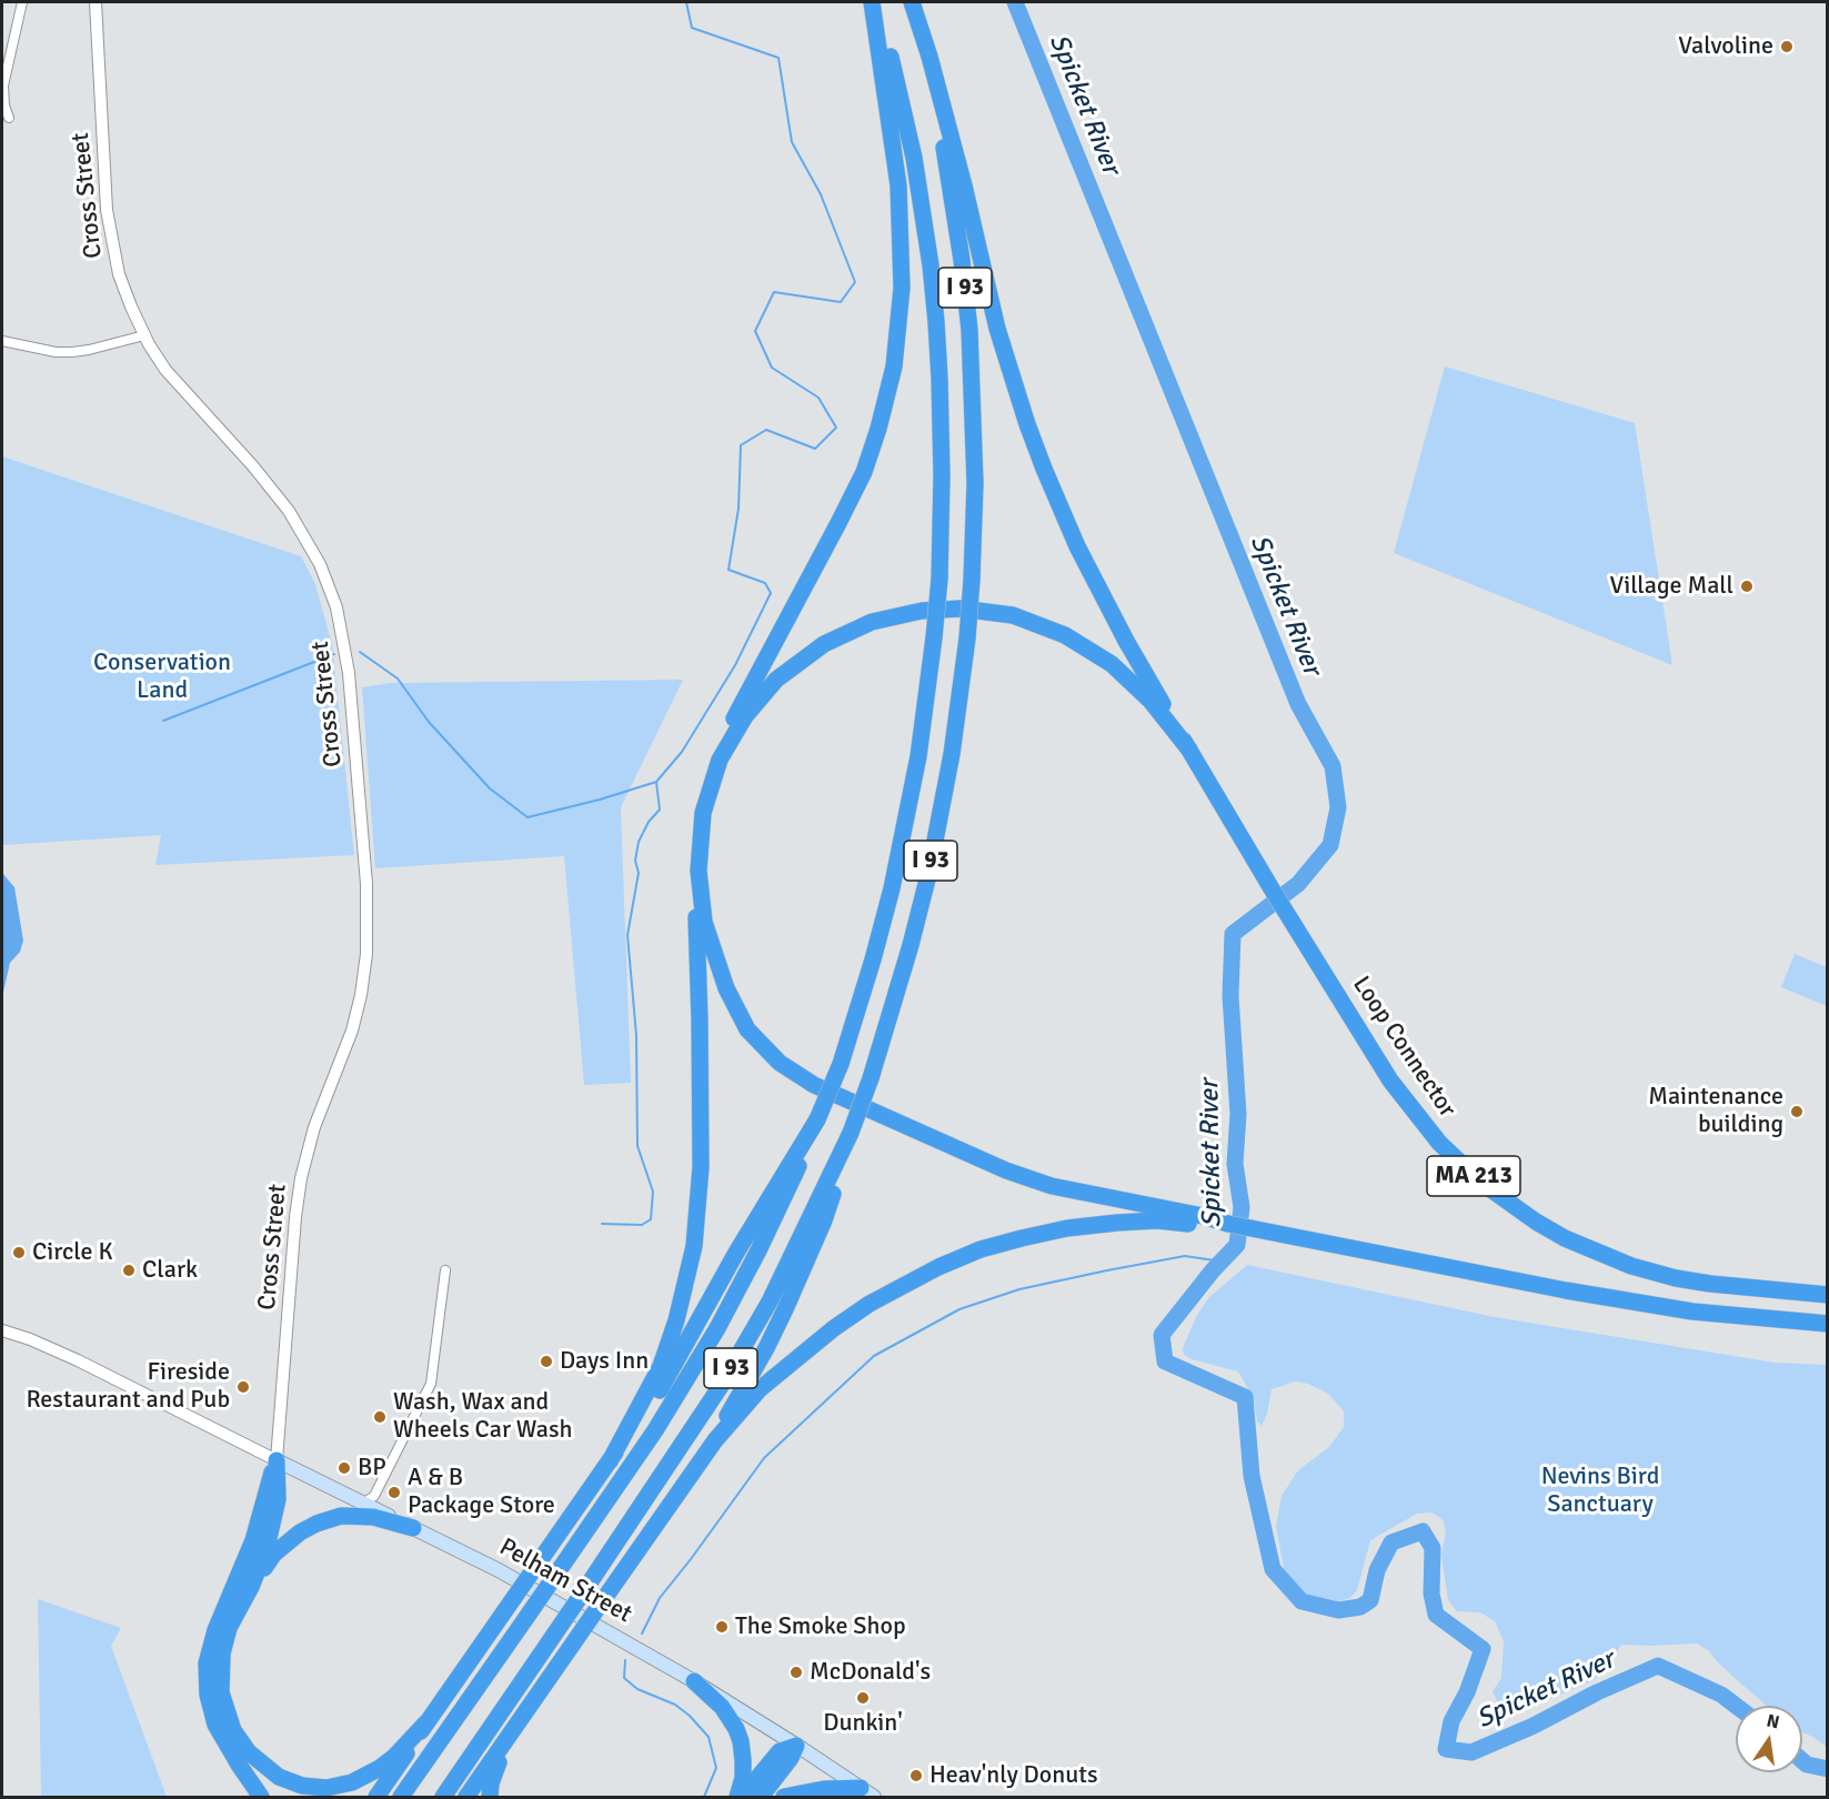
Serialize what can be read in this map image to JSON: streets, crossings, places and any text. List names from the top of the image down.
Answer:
{
  "streets": {
    "highway": ["I 93", "Loop Connector", "MA 213"],
    "main road": ["Pelham Street"],
    "street": ["Cross Street"]
  },
  "crossings": [
    ["Cross Street", "Pelham Street"]
  ],
  "water": ["Spicket River"],
  "parks": ["Conservation Land", "Nevins Bird Sanctuary"],
  "places": [
    "Valvoline",
    "Village Mall",
    "Maintenance building",
    "Circle K",
    "Clark",
    "Days Inn",
    "Fireside Restaurant and Pub",
    "Wash, Wax and Wheels Car Wash",
    "BP",
    "A & B Package Store",
    "The Smoke Shop",
    "McDonald's",
    "Dunkin'",
    "Heav'nly Donuts"
  ],
  "north": "top"
}
